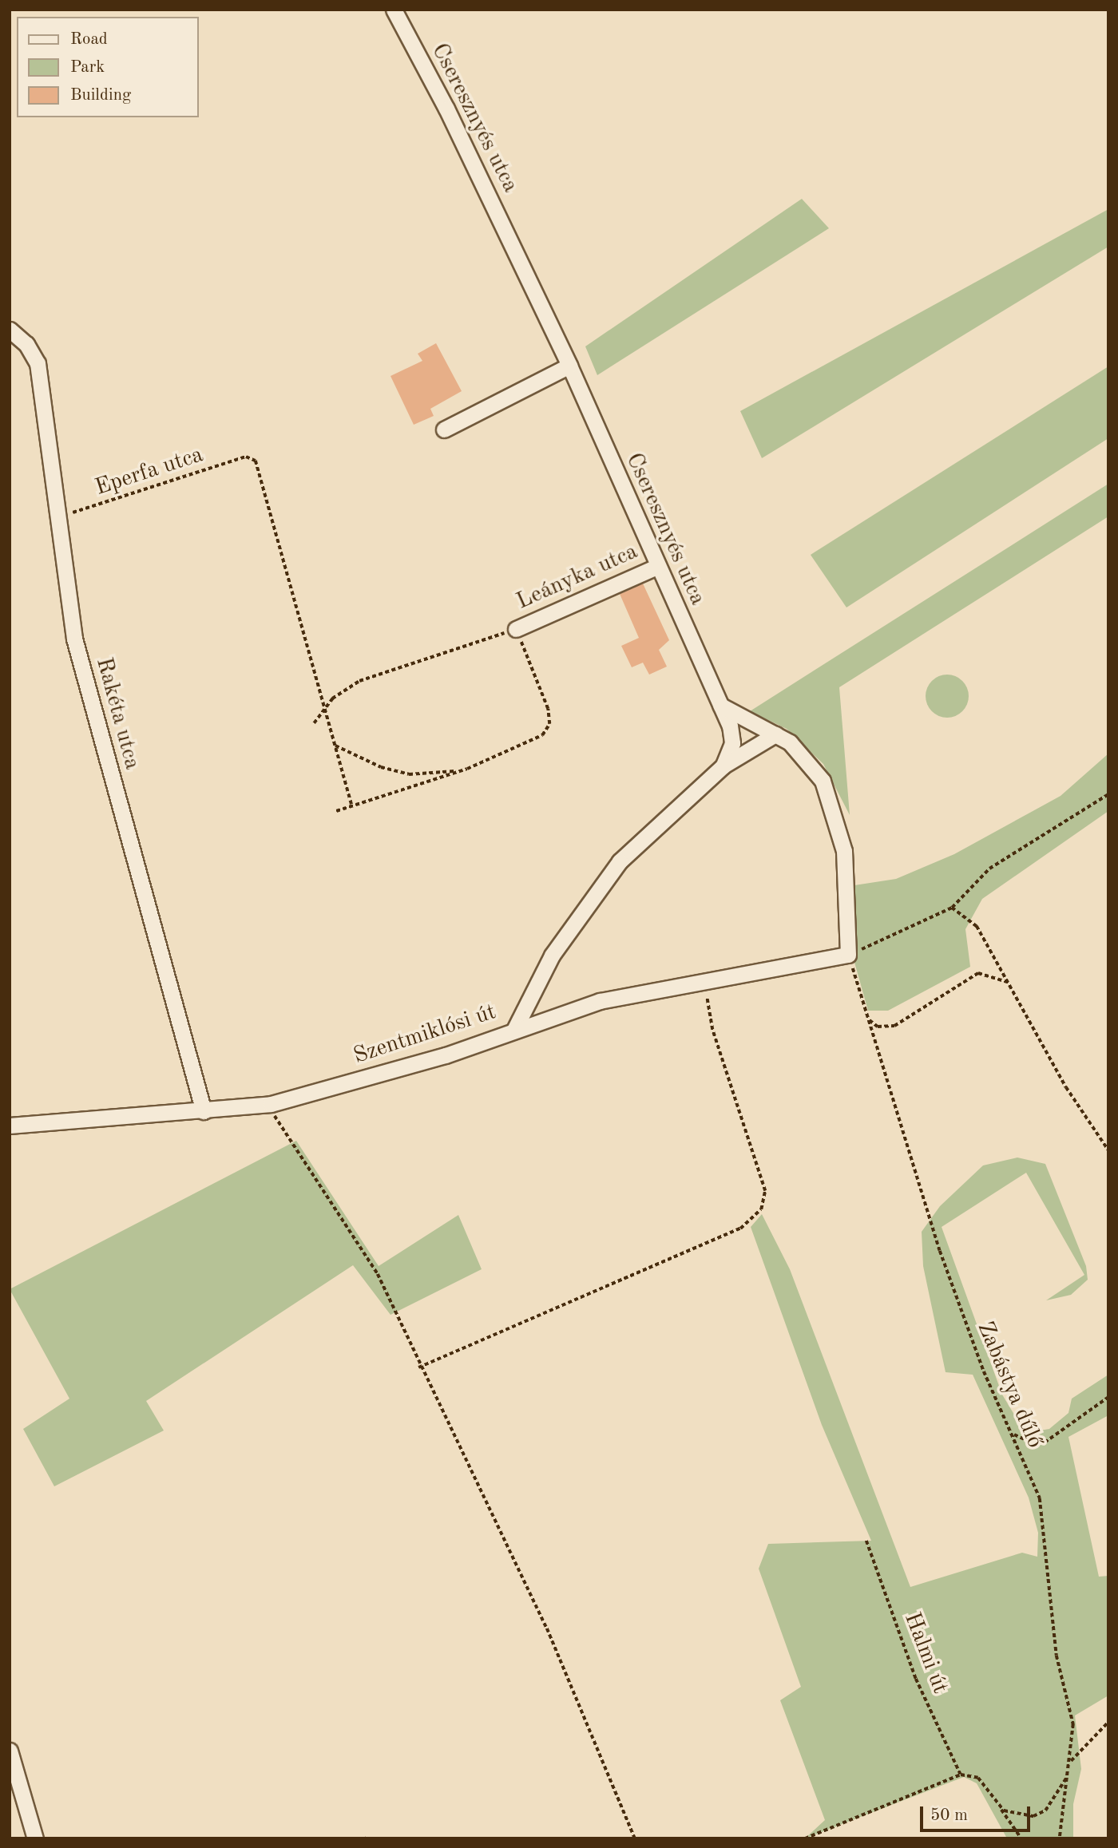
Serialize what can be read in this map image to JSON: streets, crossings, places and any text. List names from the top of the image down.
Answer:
{
  "streets": {
    "street": [
      "Cseresznyés utca",
      "Leányka utca",
      "Rakéta utca",
      "Szentmiklósi út"
    ],
    "path": ["Eperfa utca", "Zabástya dűlő", "Halmi út"]
  },
  "crossings": [
    ["Cseresznyés utca", "Leányka utca"],
    ["Cseresznyés utca", "Szentmiklósi út"],
    ["Eperfa utca", "Rakéta utca"],
    ["Rakéta utca", "Szentmiklósi út"],
    ["Szentmiklósi út", "Zabástya dűlő"]
  ],
  "legend": ["Road", "Park", "Building"],
  "scale_bar": "50 m"
}
